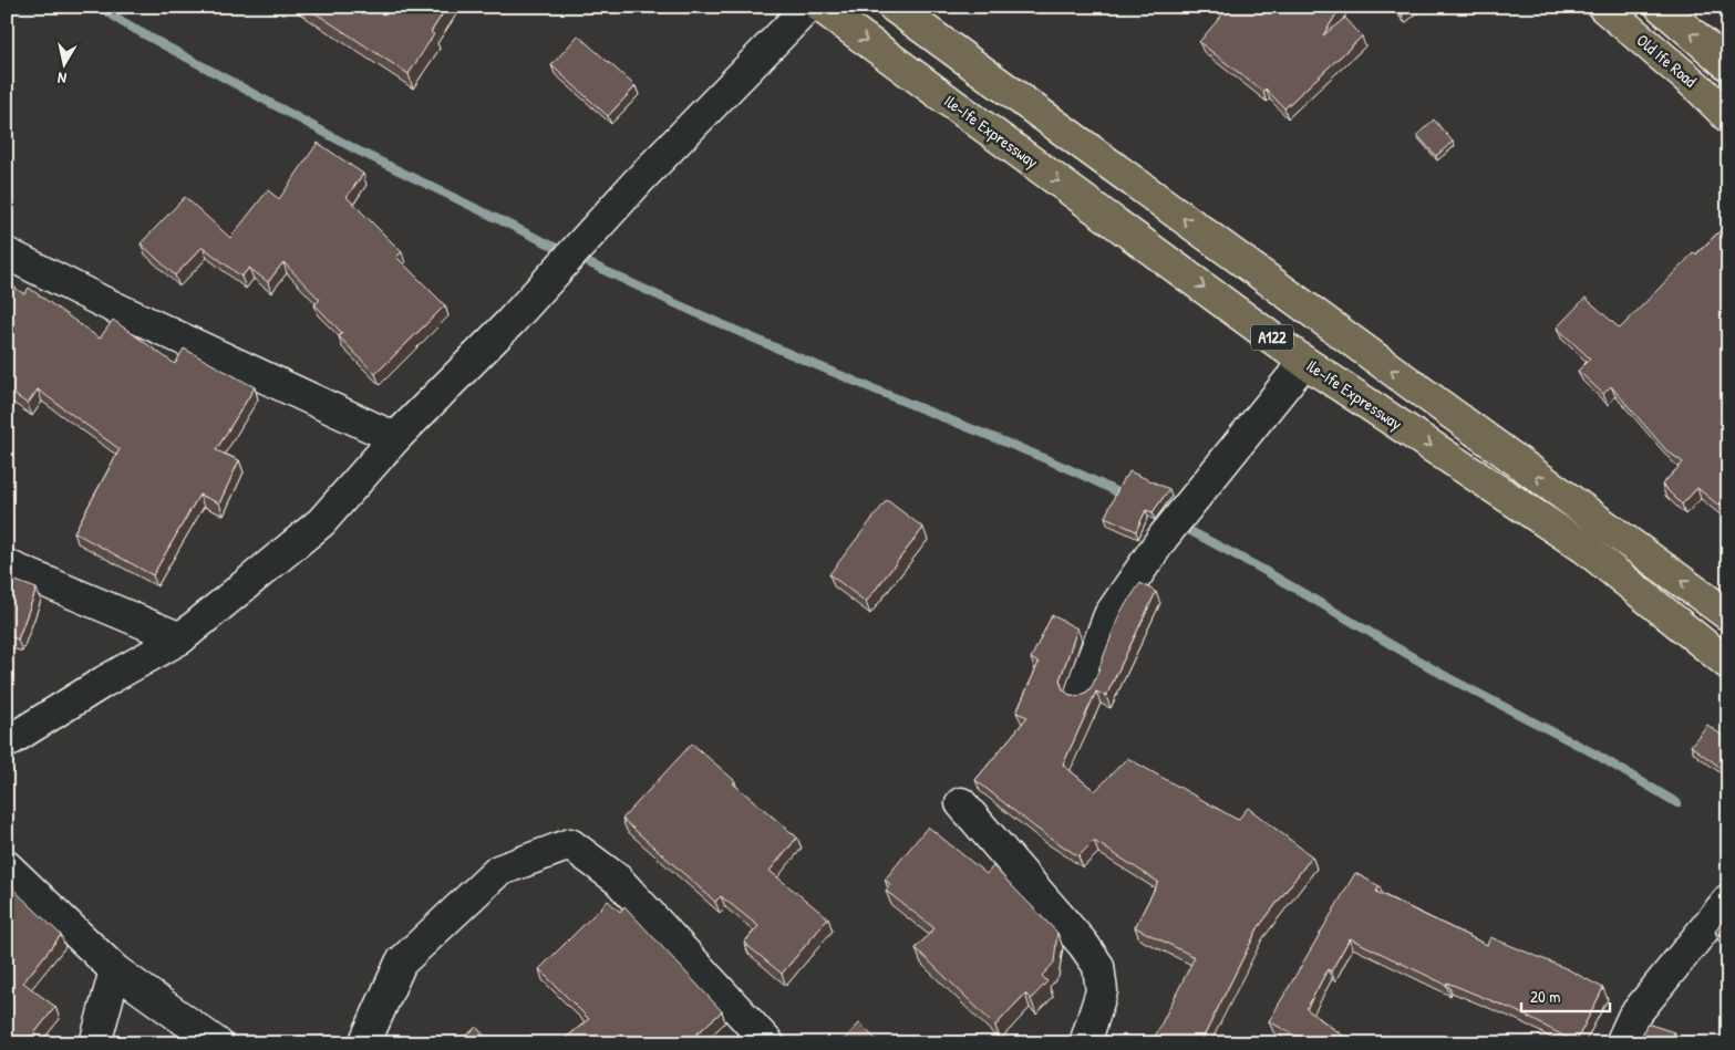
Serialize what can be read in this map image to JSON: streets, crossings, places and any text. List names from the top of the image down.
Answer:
{
  "streets": {
    "main road": ["Old Ife Road", "Ile-Ife Expressway", "A122"]
  },
  "scale_bar": "20 m",
  "north": "bottom"
}
